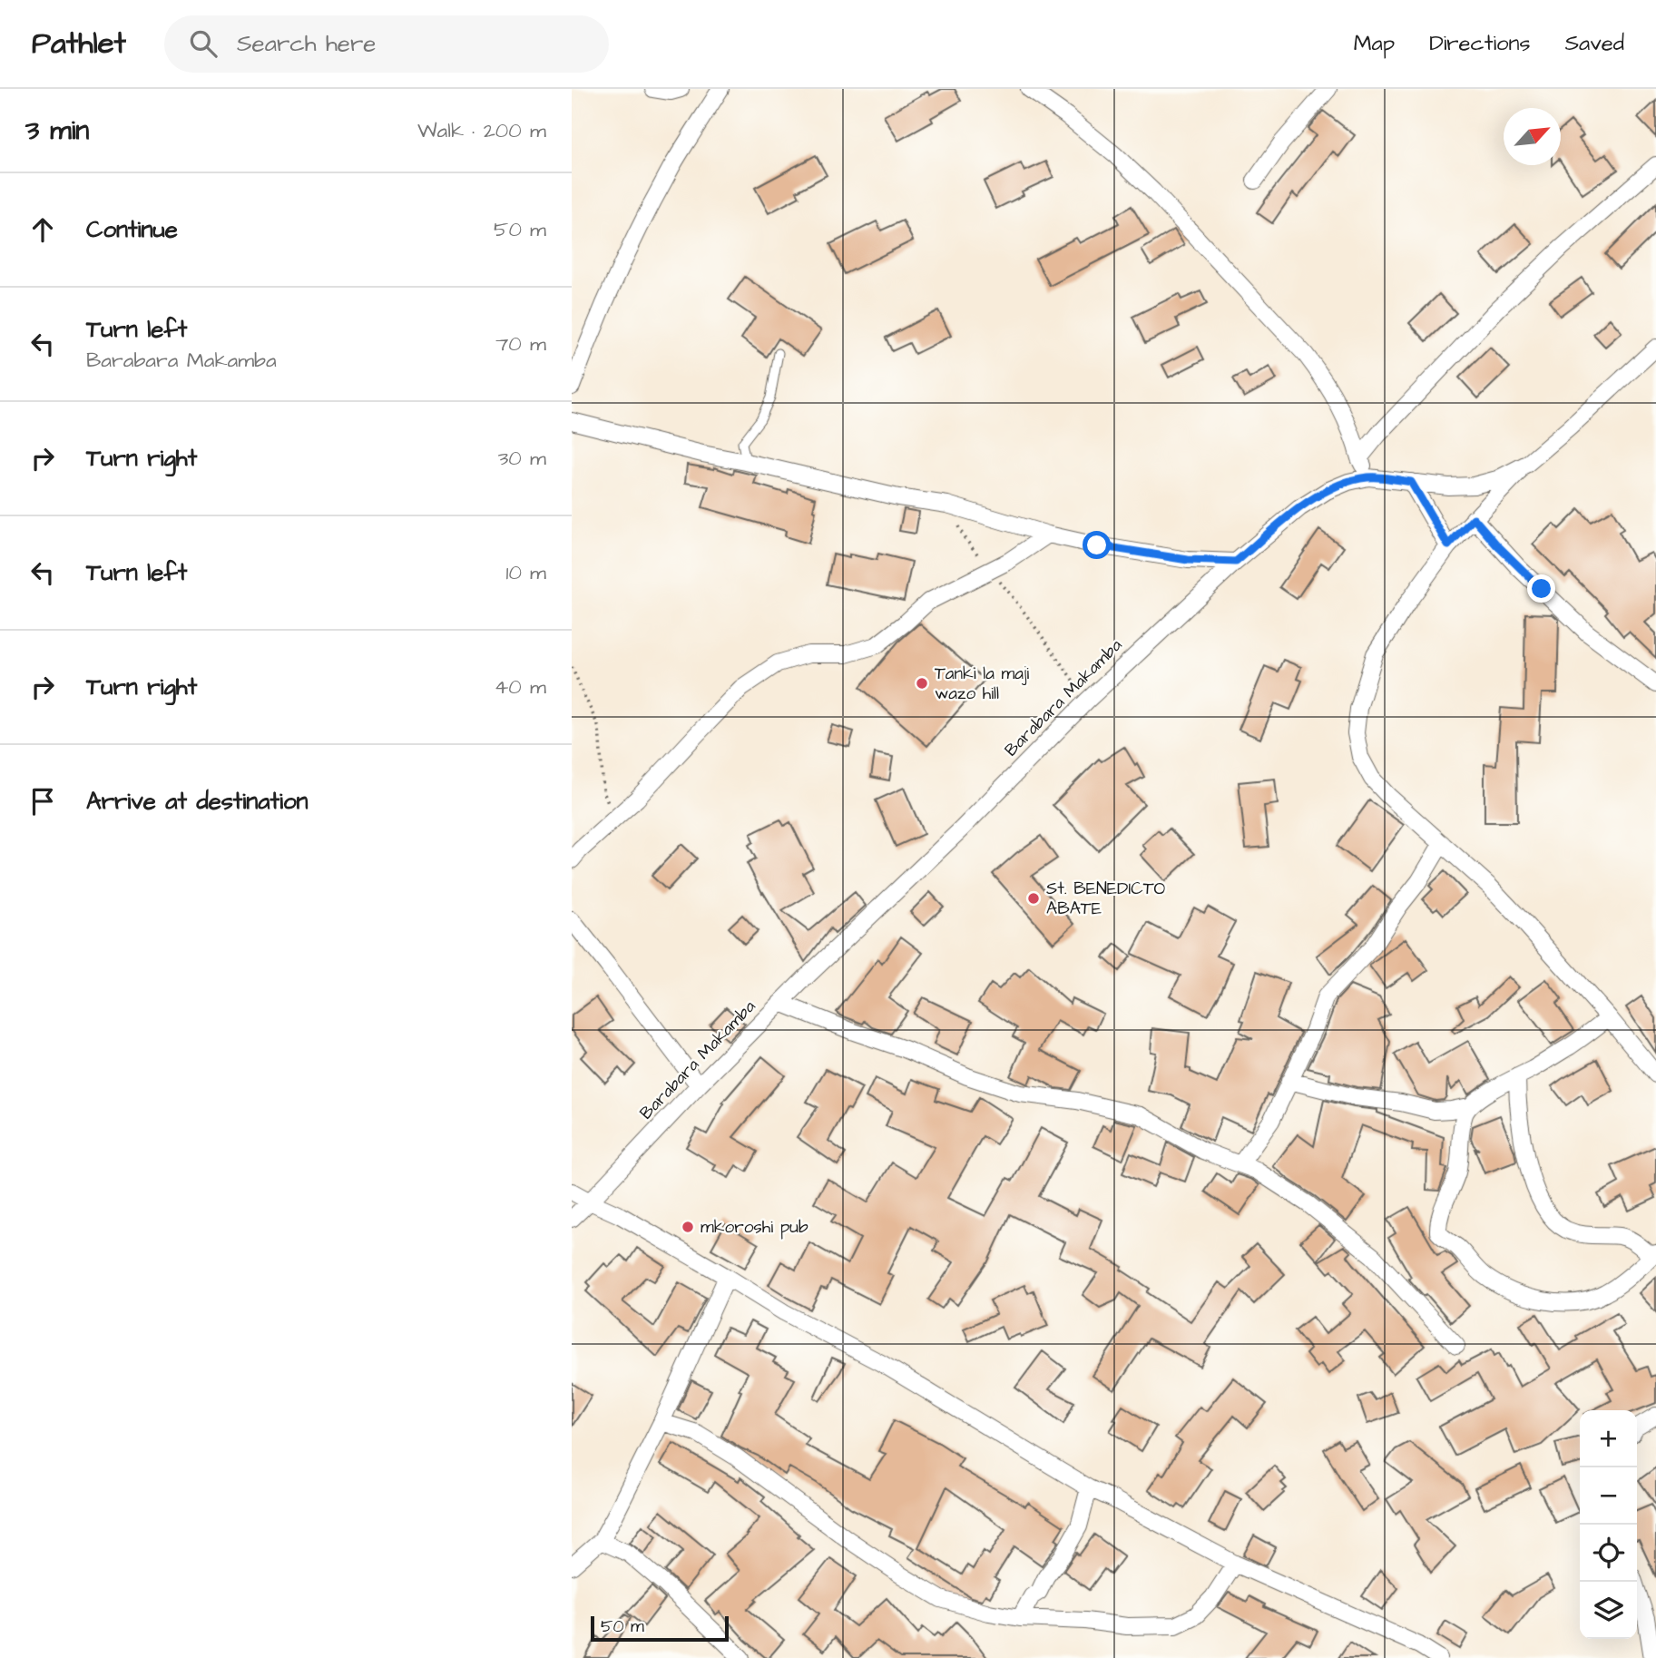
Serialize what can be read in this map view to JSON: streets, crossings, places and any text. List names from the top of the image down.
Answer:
{
  "streets": {
    "street": ["Barabara Makamba"]
  },
  "places": ["Tanki la maji wazo hill", "St. BENEDICTO ABATE", "mkoroshi pub"],
  "scale_bar": "50 m",
  "north": "top right",
  "page": {
    "header": "Pathlet",
    "search": "Search here",
    "nav": ["Map", "Directions", "Saved"],
    "heading": ["3 min", "Walk · 200 m"],
    "list": [
      ["Continue", "50 m"],
      ["Turn left", "Barabara Makamba", "70 m"],
      ["Turn right", "30 m"],
      ["Turn left", "10 m"],
      ["Turn right", "40 m"],
      "Arrive at destination"
    ],
    "map_buttons": ["+", "−"],
    "scale": "50 m"
  }
}
